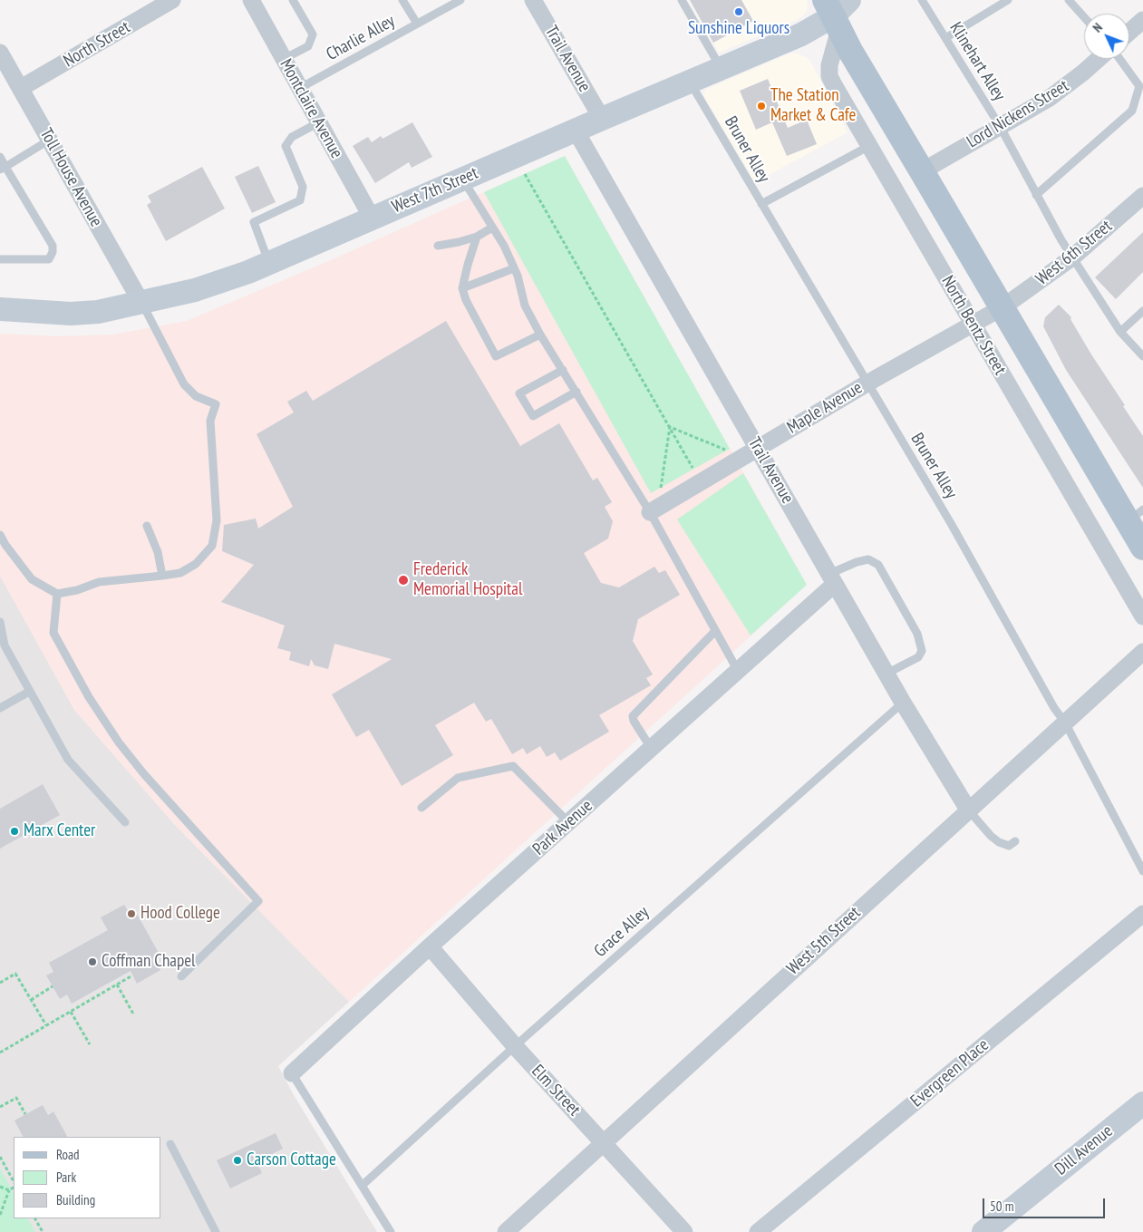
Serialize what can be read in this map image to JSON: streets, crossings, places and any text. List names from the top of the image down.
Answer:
{
  "streets": {
    "main road": ["West 7th Street", "North Bentz Street", "Dill Avenue"],
    "street": [
      "North Street",
      "Trail Avenue",
      "Montclaire Avenue",
      "Lord Nickens Street",
      "Toll House Avenue",
      "West 6th Street",
      "Maple Avenue",
      "Park Avenue",
      "West 5th Street",
      "Evergreen Place",
      "Elm Street"
    ],
    "lane": [
      "Charlie Alley",
      "Klinehart Alley",
      "Bruner Alley",
      "Grace Alley"
    ]
  },
  "crossings": [
    ["Charlie Alley", "Montclaire Avenue"],
    ["North Street", "Toll House Avenue"],
    ["Trail Avenue", "West 7th Street"],
    ["Trail Avenue", "Maple Avenue"],
    ["Trail Avenue", "Park Avenue"],
    ["Trail Avenue", "Grace Alley"],
    ["Trail Avenue", "West 5th Street"],
    ["Klinehart Alley", "Lord Nickens Street"],
    ["Klinehart Alley", "West 6th Street"],
    ["Montclaire Avenue", "West 7th Street"],
    ["Lord Nickens Street", "North Bentz Street"],
    ["Bruner Alley", "West 7th Street"],
    ["Bruner Alley", "Maple Avenue"],
    ["Bruner Alley", "West 5th Street"],
    ["Toll House Avenue", "West 7th Street"],
    ["West 7th Street", "North Bentz Street"],
    ["West 6th Street", "North Bentz Street"],
    ["West 6th Street", "Maple Avenue"],
    ["North Bentz Street", "Maple Avenue"],
    ["Park Avenue", "Elm Street"],
    ["Grace Alley", "Elm Street"],
    ["West 5th Street", "Elm Street"]
  ],
  "places": [
    "Sunshine Liquors",
    "The Station Market & Cafe",
    "Frederick Memorial Hospital",
    "Marx Center",
    "Hood College",
    "Coffman Chapel",
    "Carson Cottage"
  ],
  "legend": ["Road", "Park", "Building"],
  "scale_bar": "50 m",
  "north": "top left"
}
